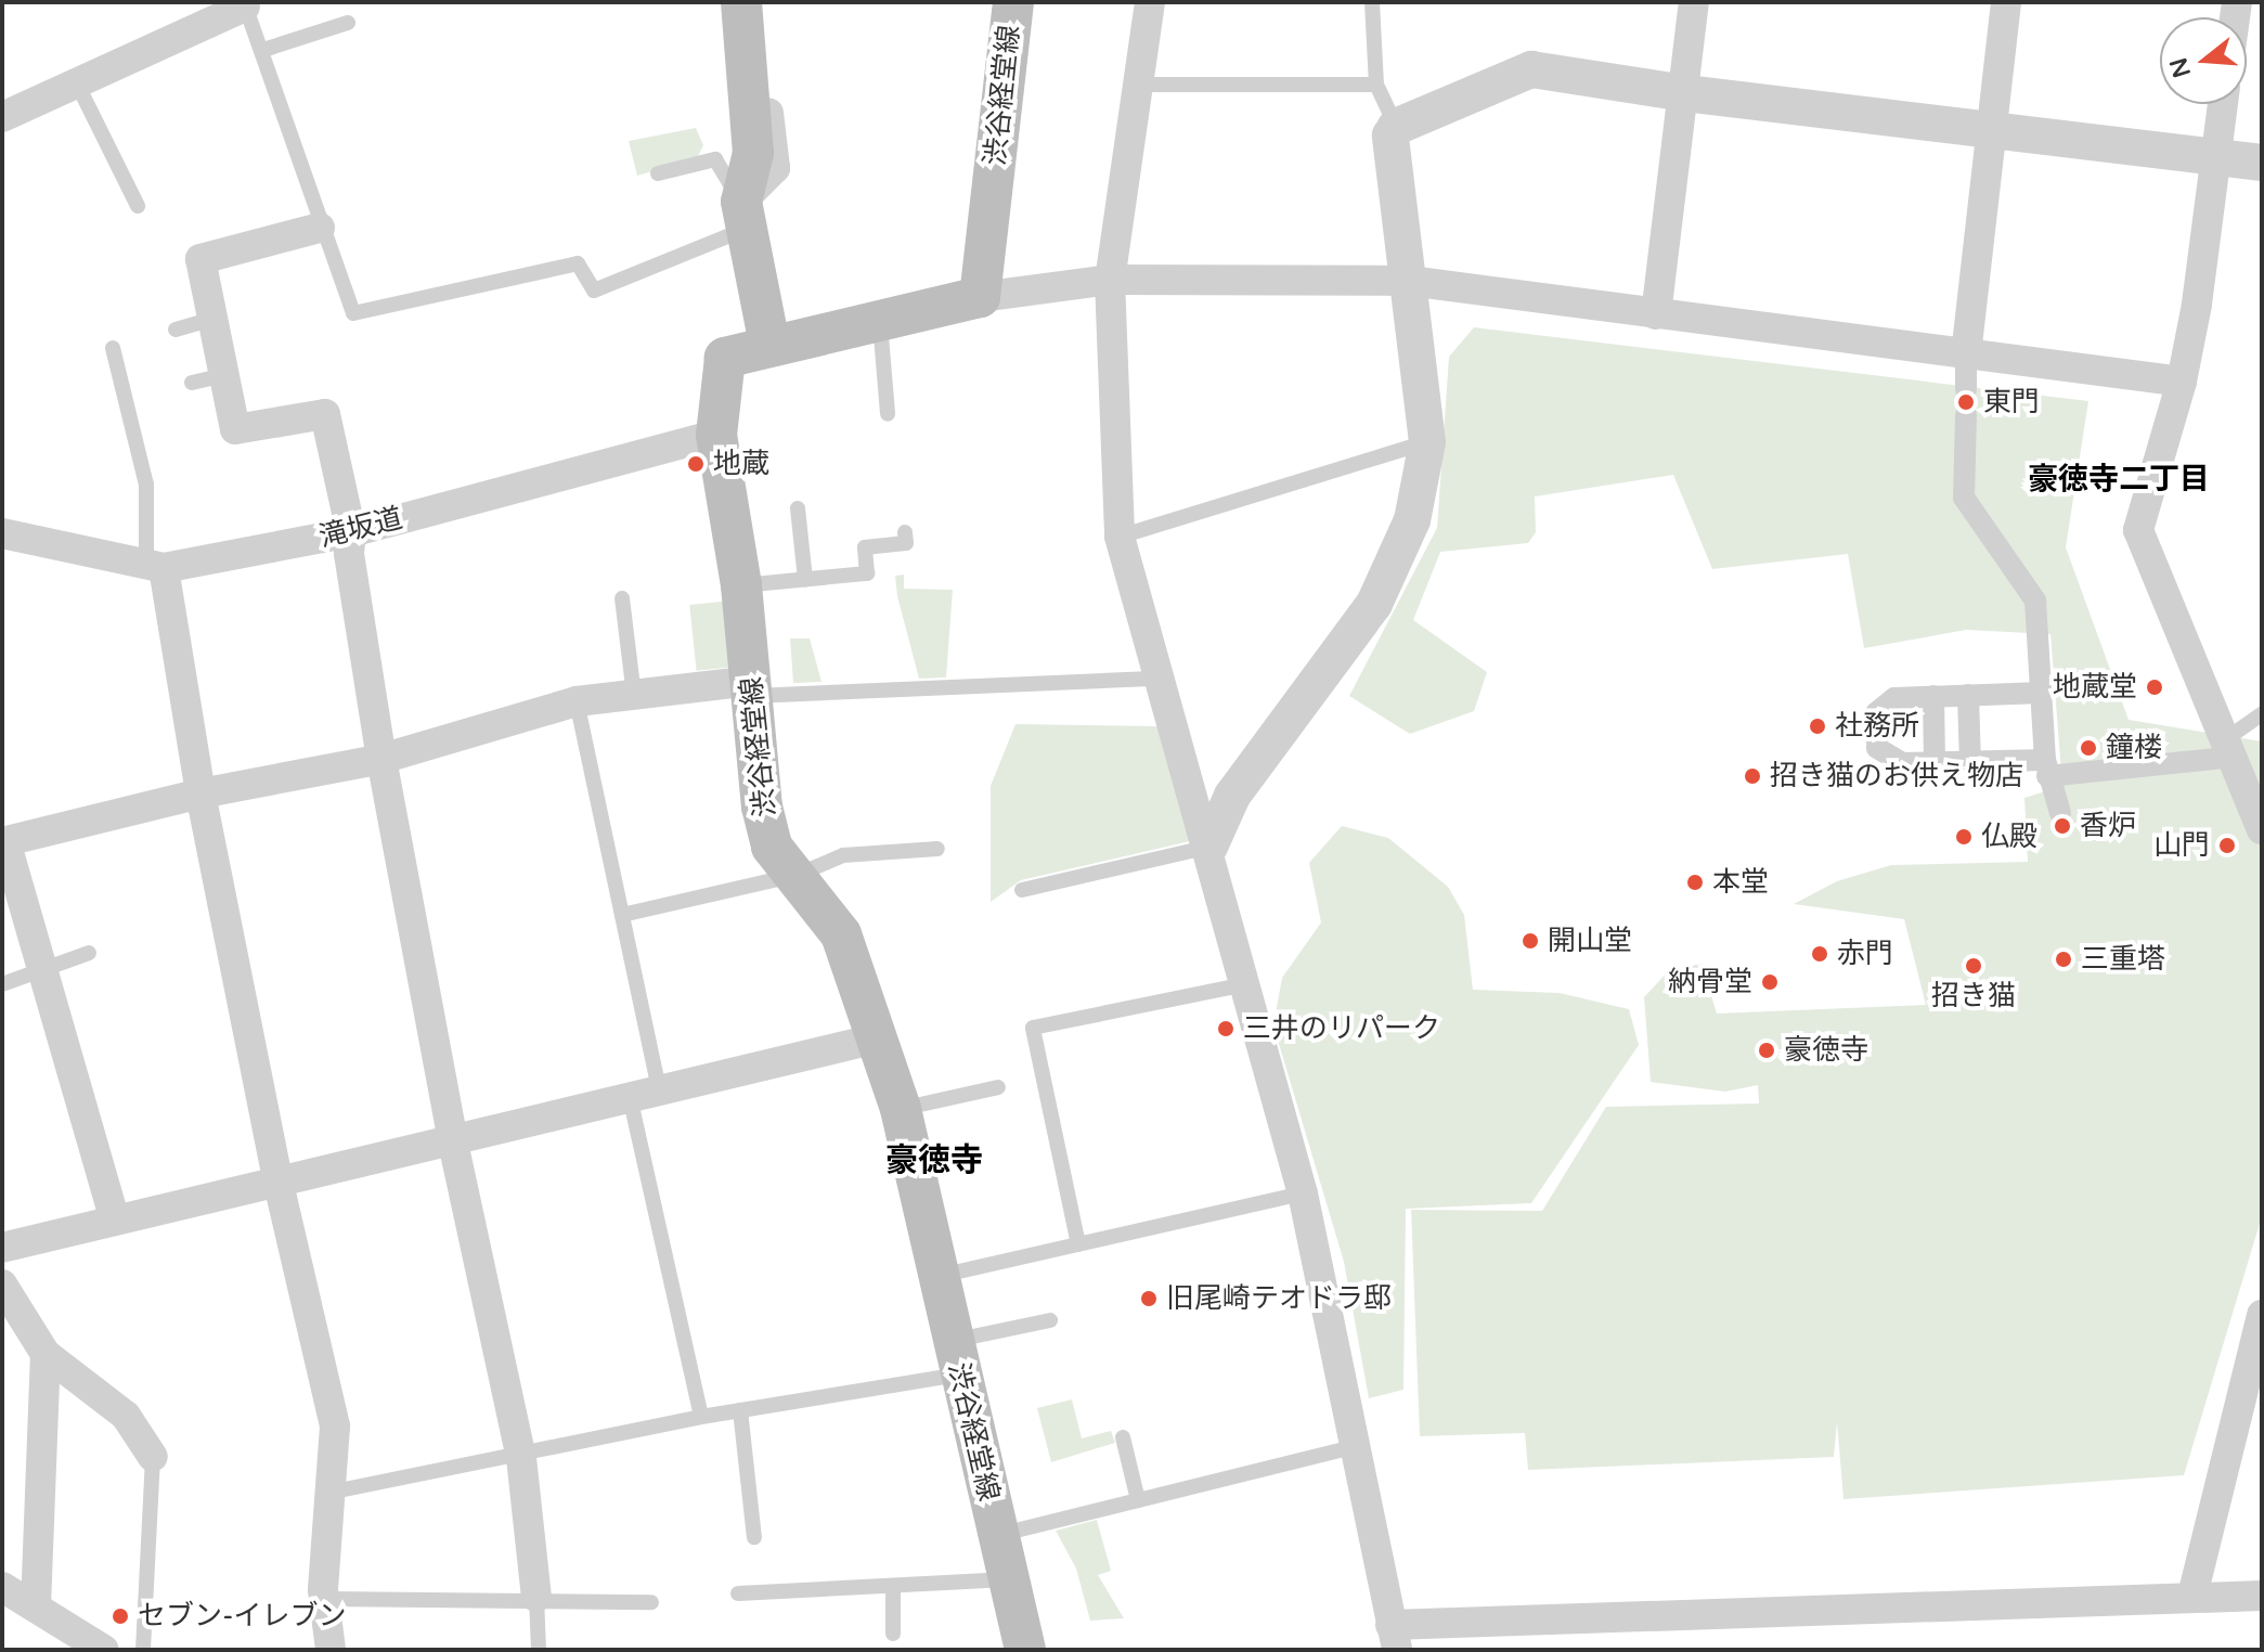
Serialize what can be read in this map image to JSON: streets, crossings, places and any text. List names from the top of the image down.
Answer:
{
  "streets": {
    "main road": ["渋谷経堂線"],
    "street": ["滝坂道"]
  },
  "crossings": [
    ["渋谷経堂線", "滝坂道"]
  ],
  "districts": ["豪徳寺二丁目", "豪徳寺"],
  "places": [
    "東門",
    "地蔵",
    "地蔵堂",
    "社務所",
    "鐘楼",
    "招き猫のお供え物店",
    "香炉",
    "仏殿",
    "山門",
    "本堂",
    "開山堂",
    "赤門",
    "三重塔",
    "招き猫",
    "納骨堂",
    "三井のリパーク",
    "豪徳寺",
    "旧尾崎テオドラ邸",
    "セブン-イレブン"
  ],
  "north": "left"
}
